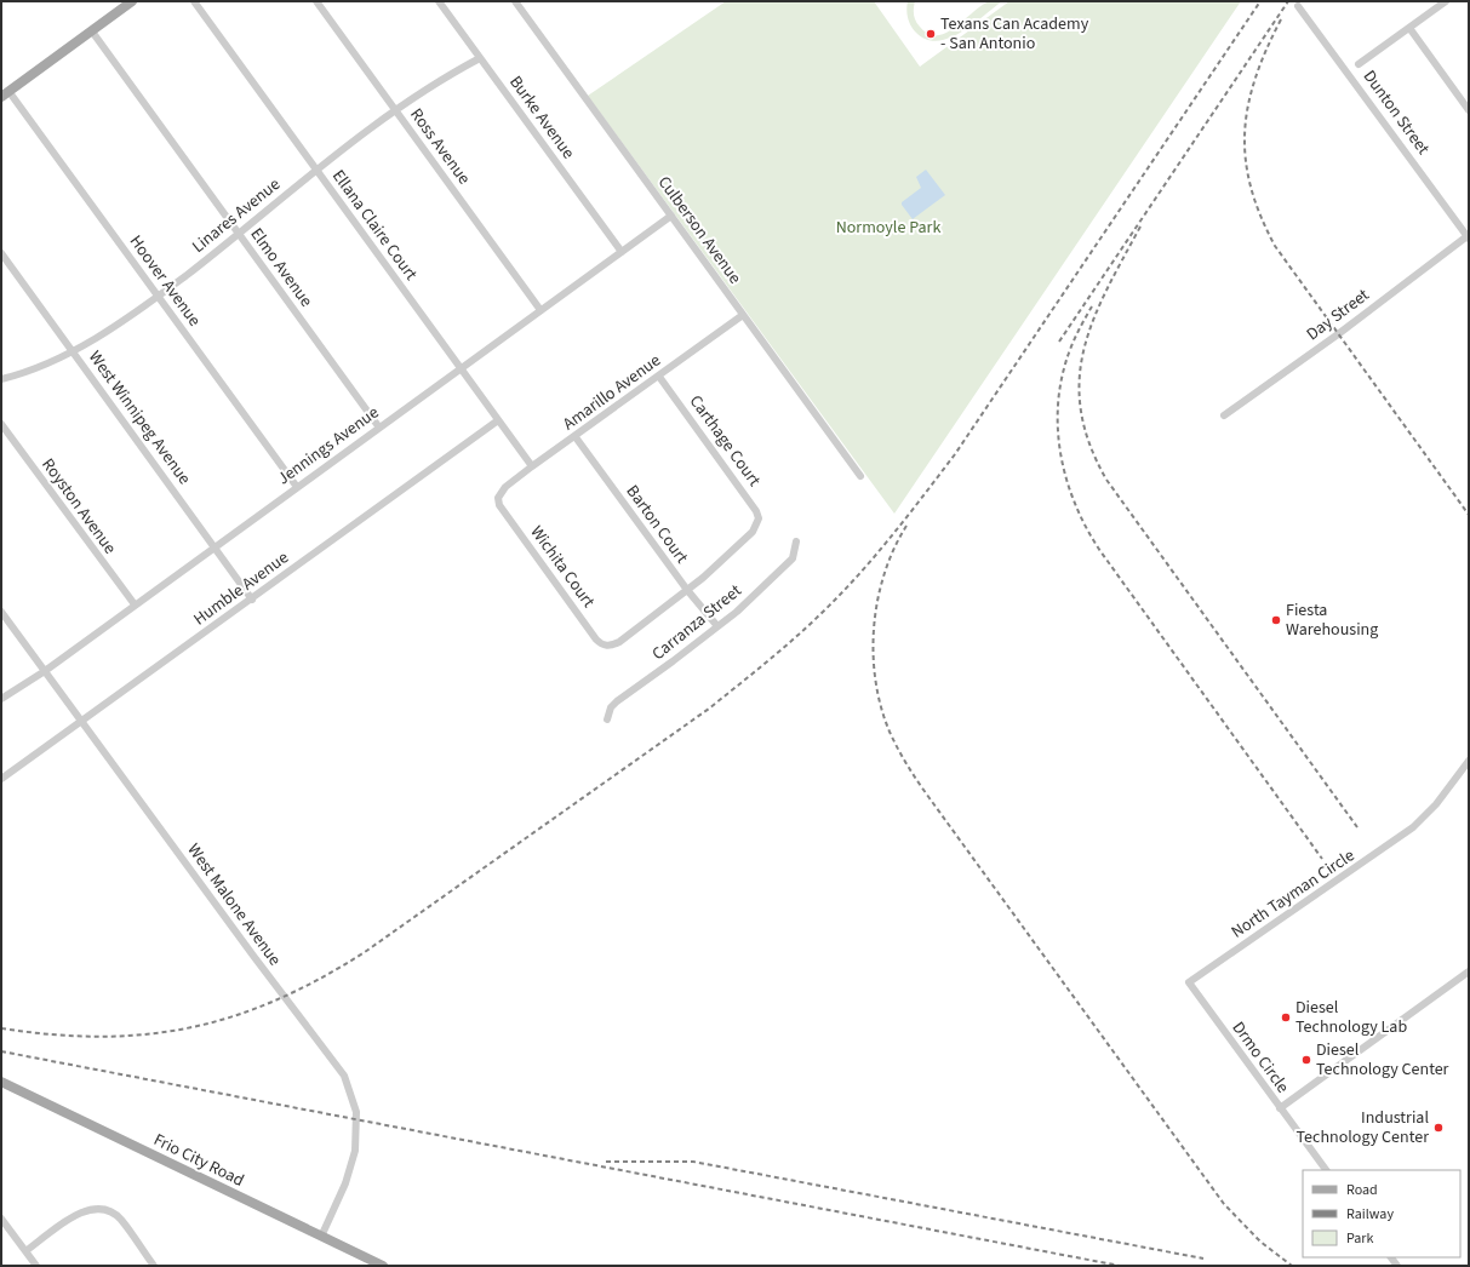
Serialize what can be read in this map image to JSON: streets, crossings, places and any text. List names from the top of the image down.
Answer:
{
  "streets": {
    "main road": ["Frio City Road"],
    "street": [
      "Dunton Street",
      "Burke Avenue",
      "Ross Avenue",
      "Linares Avenue",
      "Ellana Claire Court",
      "Culberson Avenue",
      "Elmo Avenue",
      "Hoover Avenue",
      "Day Street",
      "Amarillo Avenue",
      "West Winnipeg Avenue",
      "Carthage Court",
      "Jennings Avenue",
      "Royston Avenue",
      "Barton Court",
      "Wichita Court",
      "Humble Avenue",
      "Carranza Street",
      "North Tayman Circle",
      "West Malone Avenue",
      "Drmo Circle"
    ]
  },
  "crossings": [
    ["Dunton Street", "Day Street"],
    ["Burke Avenue", "Linares Avenue"],
    ["Burke Avenue", "Jennings Avenue"],
    ["Ross Avenue", "Linares Avenue"],
    ["Ross Avenue", "Jennings Avenue"],
    ["Linares Avenue", "Ellana Claire Court"],
    ["Linares Avenue", "Elmo Avenue"],
    ["Linares Avenue", "Hoover Avenue"],
    ["Linares Avenue", "West Winnipeg Avenue"],
    ["Ellana Claire Court", "Amarillo Avenue"],
    ["Ellana Claire Court", "Jennings Avenue"],
    ["Ellana Claire Court", "Humble Avenue"],
    ["Culberson Avenue", "Amarillo Avenue"],
    ["Culberson Avenue", "Jennings Avenue"],
    ["Elmo Avenue", "Jennings Avenue"],
    ["Hoover Avenue", "Jennings Avenue"],
    ["Amarillo Avenue", "Carthage Court"],
    ["Amarillo Avenue", "Barton Court"],
    ["Amarillo Avenue", "Wichita Court"],
    ["West Winnipeg Avenue", "Jennings Avenue"],
    ["West Winnipeg Avenue", "Humble Avenue"],
    ["Carthage Court", "Barton Court"],
    ["Carthage Court", "Wichita Court"],
    ["Jennings Avenue", "Royston Avenue"],
    ["Jennings Avenue", "West Malone Avenue"],
    ["Barton Court", "Wichita Court"],
    ["Barton Court", "Carranza Street"],
    ["Humble Avenue", "West Malone Avenue"],
    ["North Tayman Circle", "Drmo Circle"],
    ["West Malone Avenue", "Frio City Road"]
  ],
  "parks": ["Normoyle Park"],
  "places": [
    "Texans Can Academy - San Antonio",
    "Fiesta Warehousing",
    "Diesel Technology Lab",
    "Diesel Technology Center",
    "Industrial Technology Center"
  ],
  "legend": ["Road", "Railway", "Park"]
}
